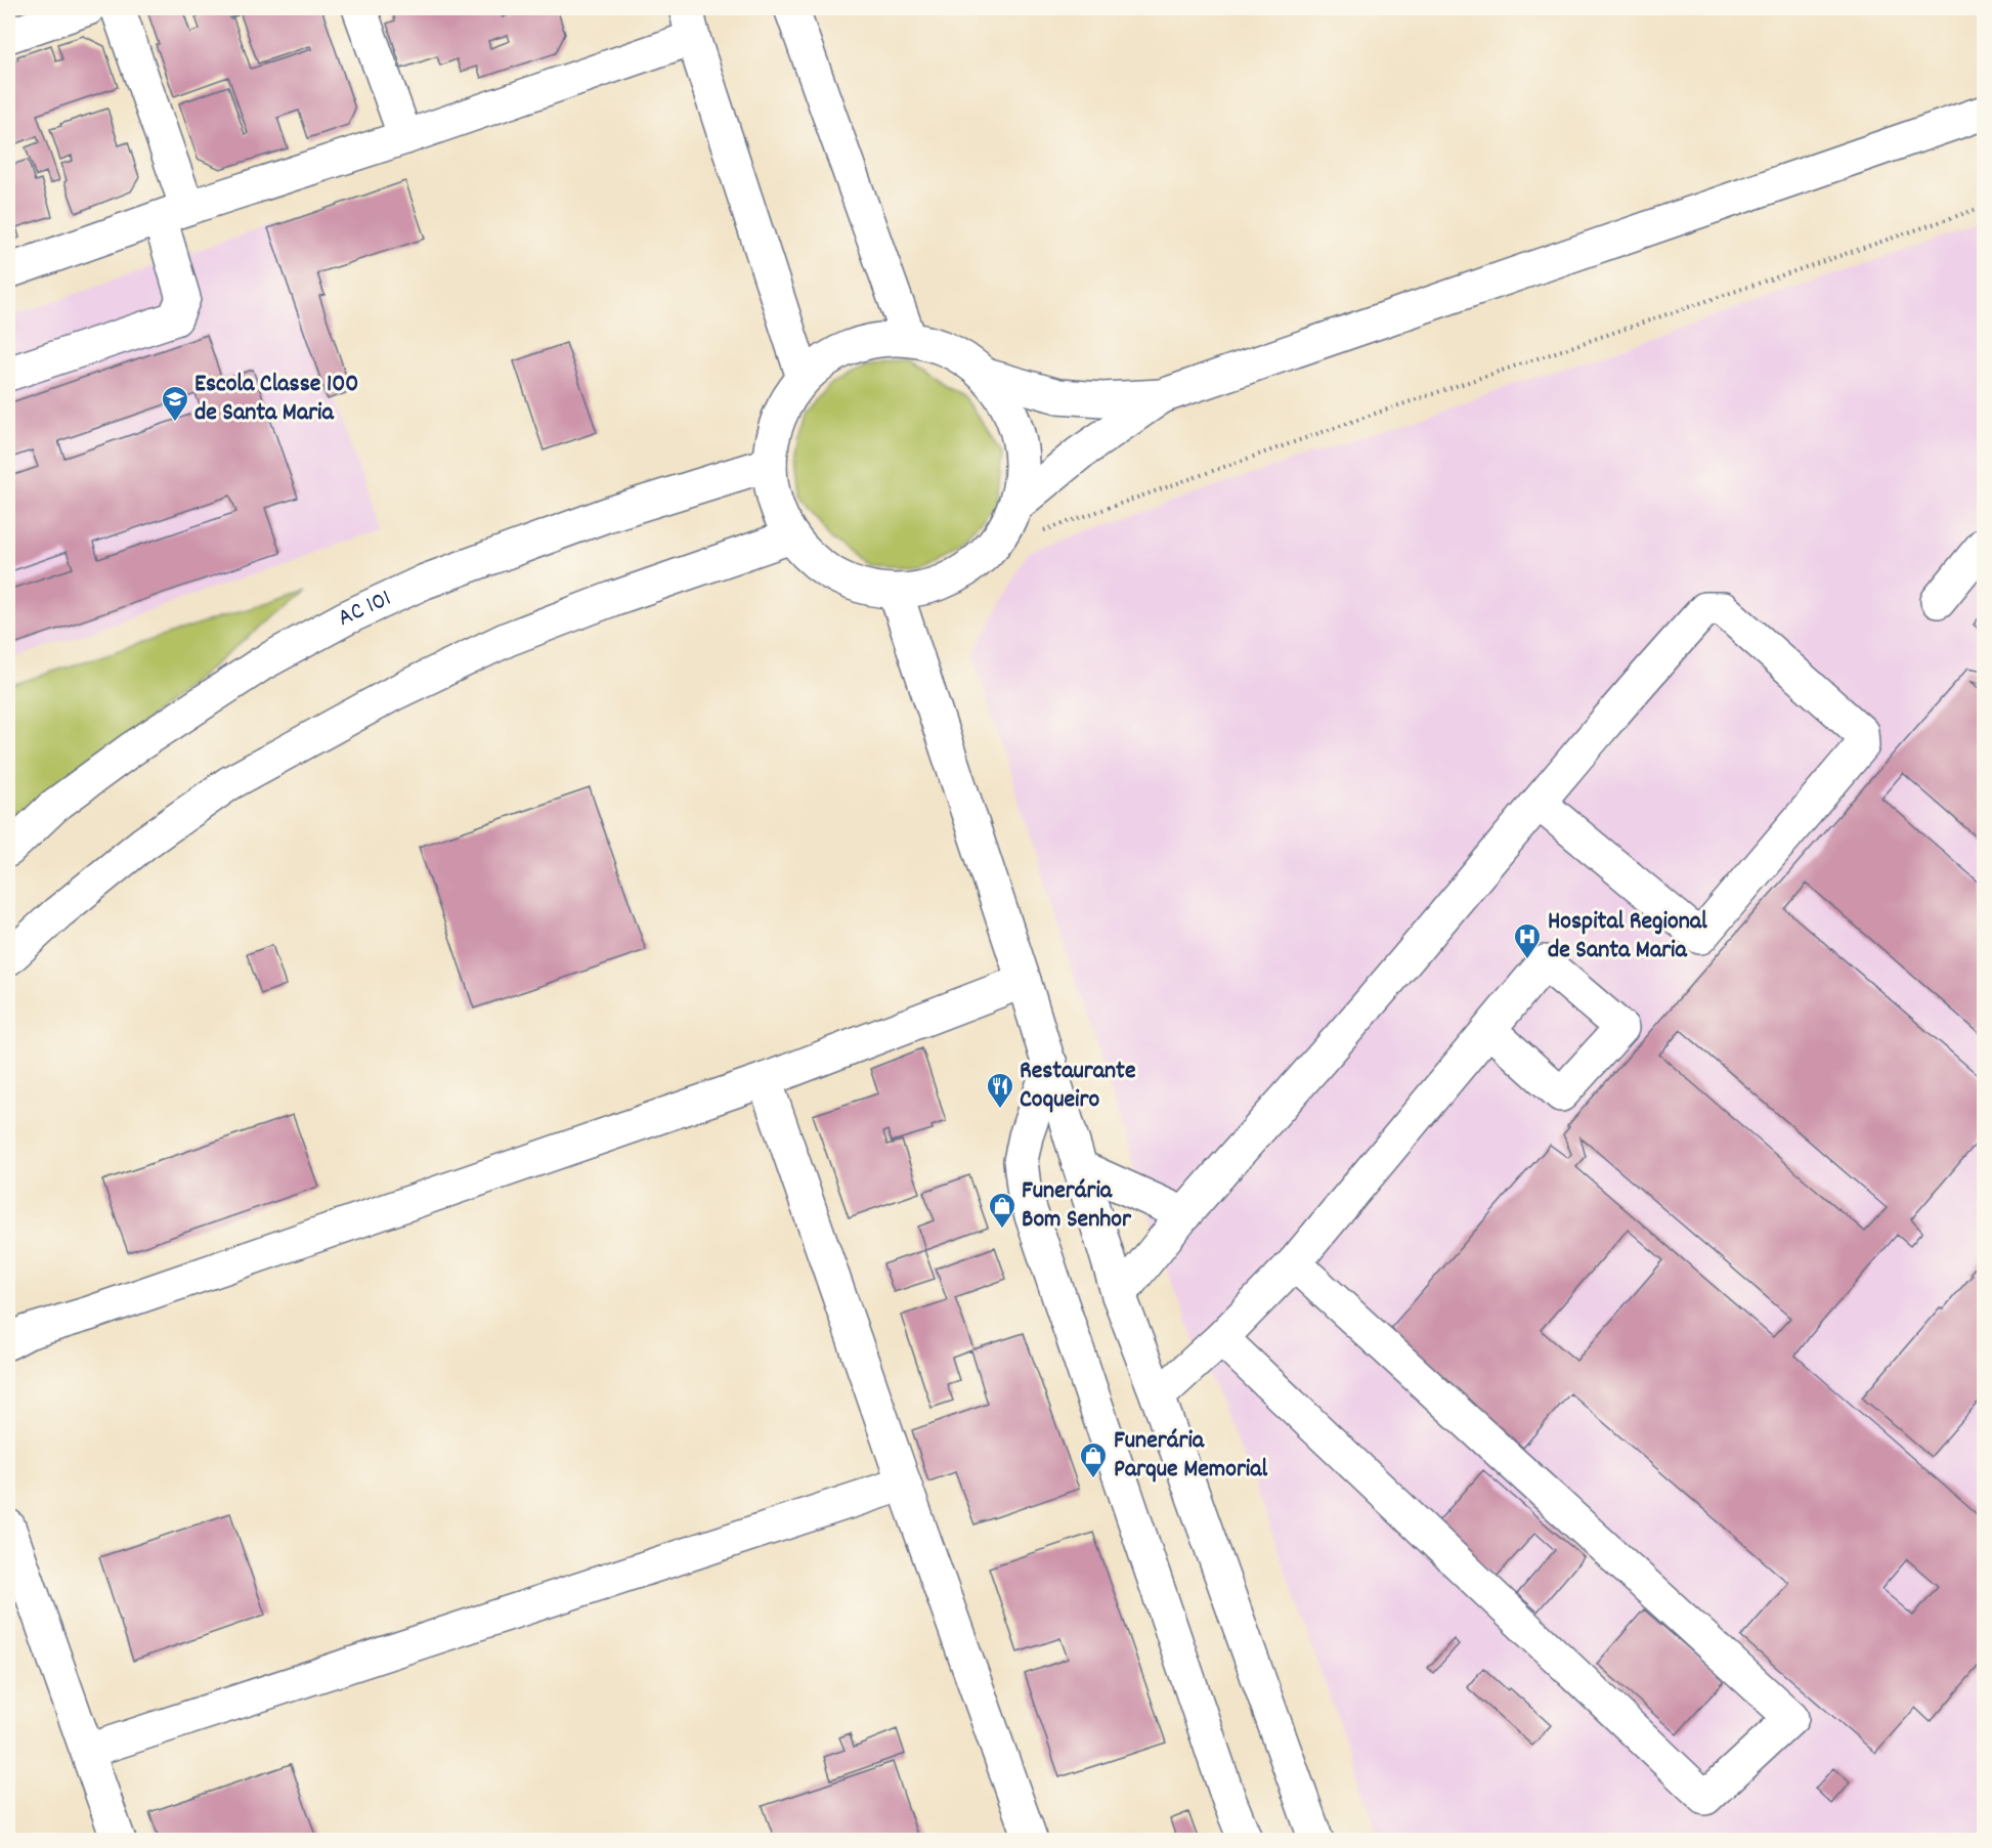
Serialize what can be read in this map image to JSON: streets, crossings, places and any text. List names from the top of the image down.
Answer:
{
  "streets": {
    "street": ["AC 101"]
  },
  "places": {
    "school or university": ["Escola Classe 100 de Santa Maria"],
    "hospital": ["Hospital Regional de Santa Maria"],
    "restaurant": ["Restaurante Coqueiro"],
    "shop": ["Funerária Bom Senhor", "Funerária Parque Memorial"]
  }
}
